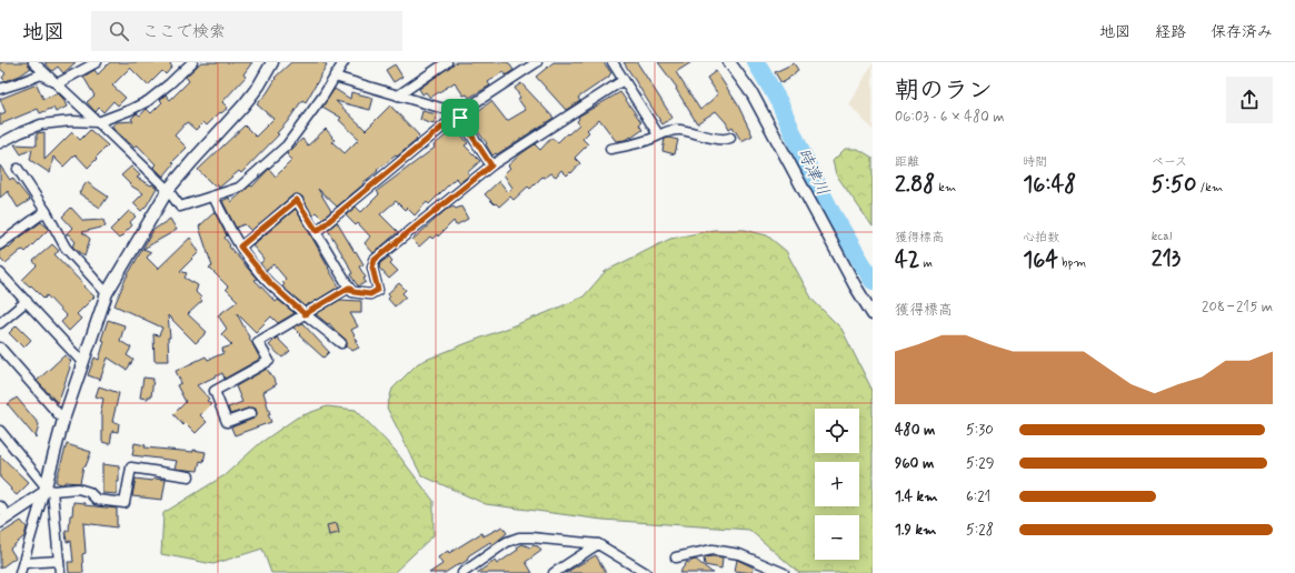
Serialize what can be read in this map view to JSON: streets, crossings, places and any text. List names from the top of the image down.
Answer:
{
  "water": ["時津川"],
  "page": {
    "header": "地図",
    "search": "ここで検索",
    "nav": ["地図", "経路", "保存済み"],
    "heading": ["朝のラン", "06:03 · 6 × 480 m"],
    "stats": [
      ["距離", "2.88 km"],
      ["時間", "16:48"],
      ["ペース", "5:50 /km"],
      ["獲得標高", "42 m"],
      ["心拍数", "164 bpm"],
      ["kcal", "213"]
    ],
    "chart": ["獲得標高", "208–215 m"],
    "map_buttons": ["+", "−"],
    "list": [
      {
        "name": "480 m",
        "note": "5:30"
      },
      {
        "name": "960 m",
        "note": "5:29"
      },
      {
        "name": "1.4 km",
        "note": "6:21"
      },
      {
        "name": "1.9 km",
        "note": "5:28"
      }
    ]
  }
}
